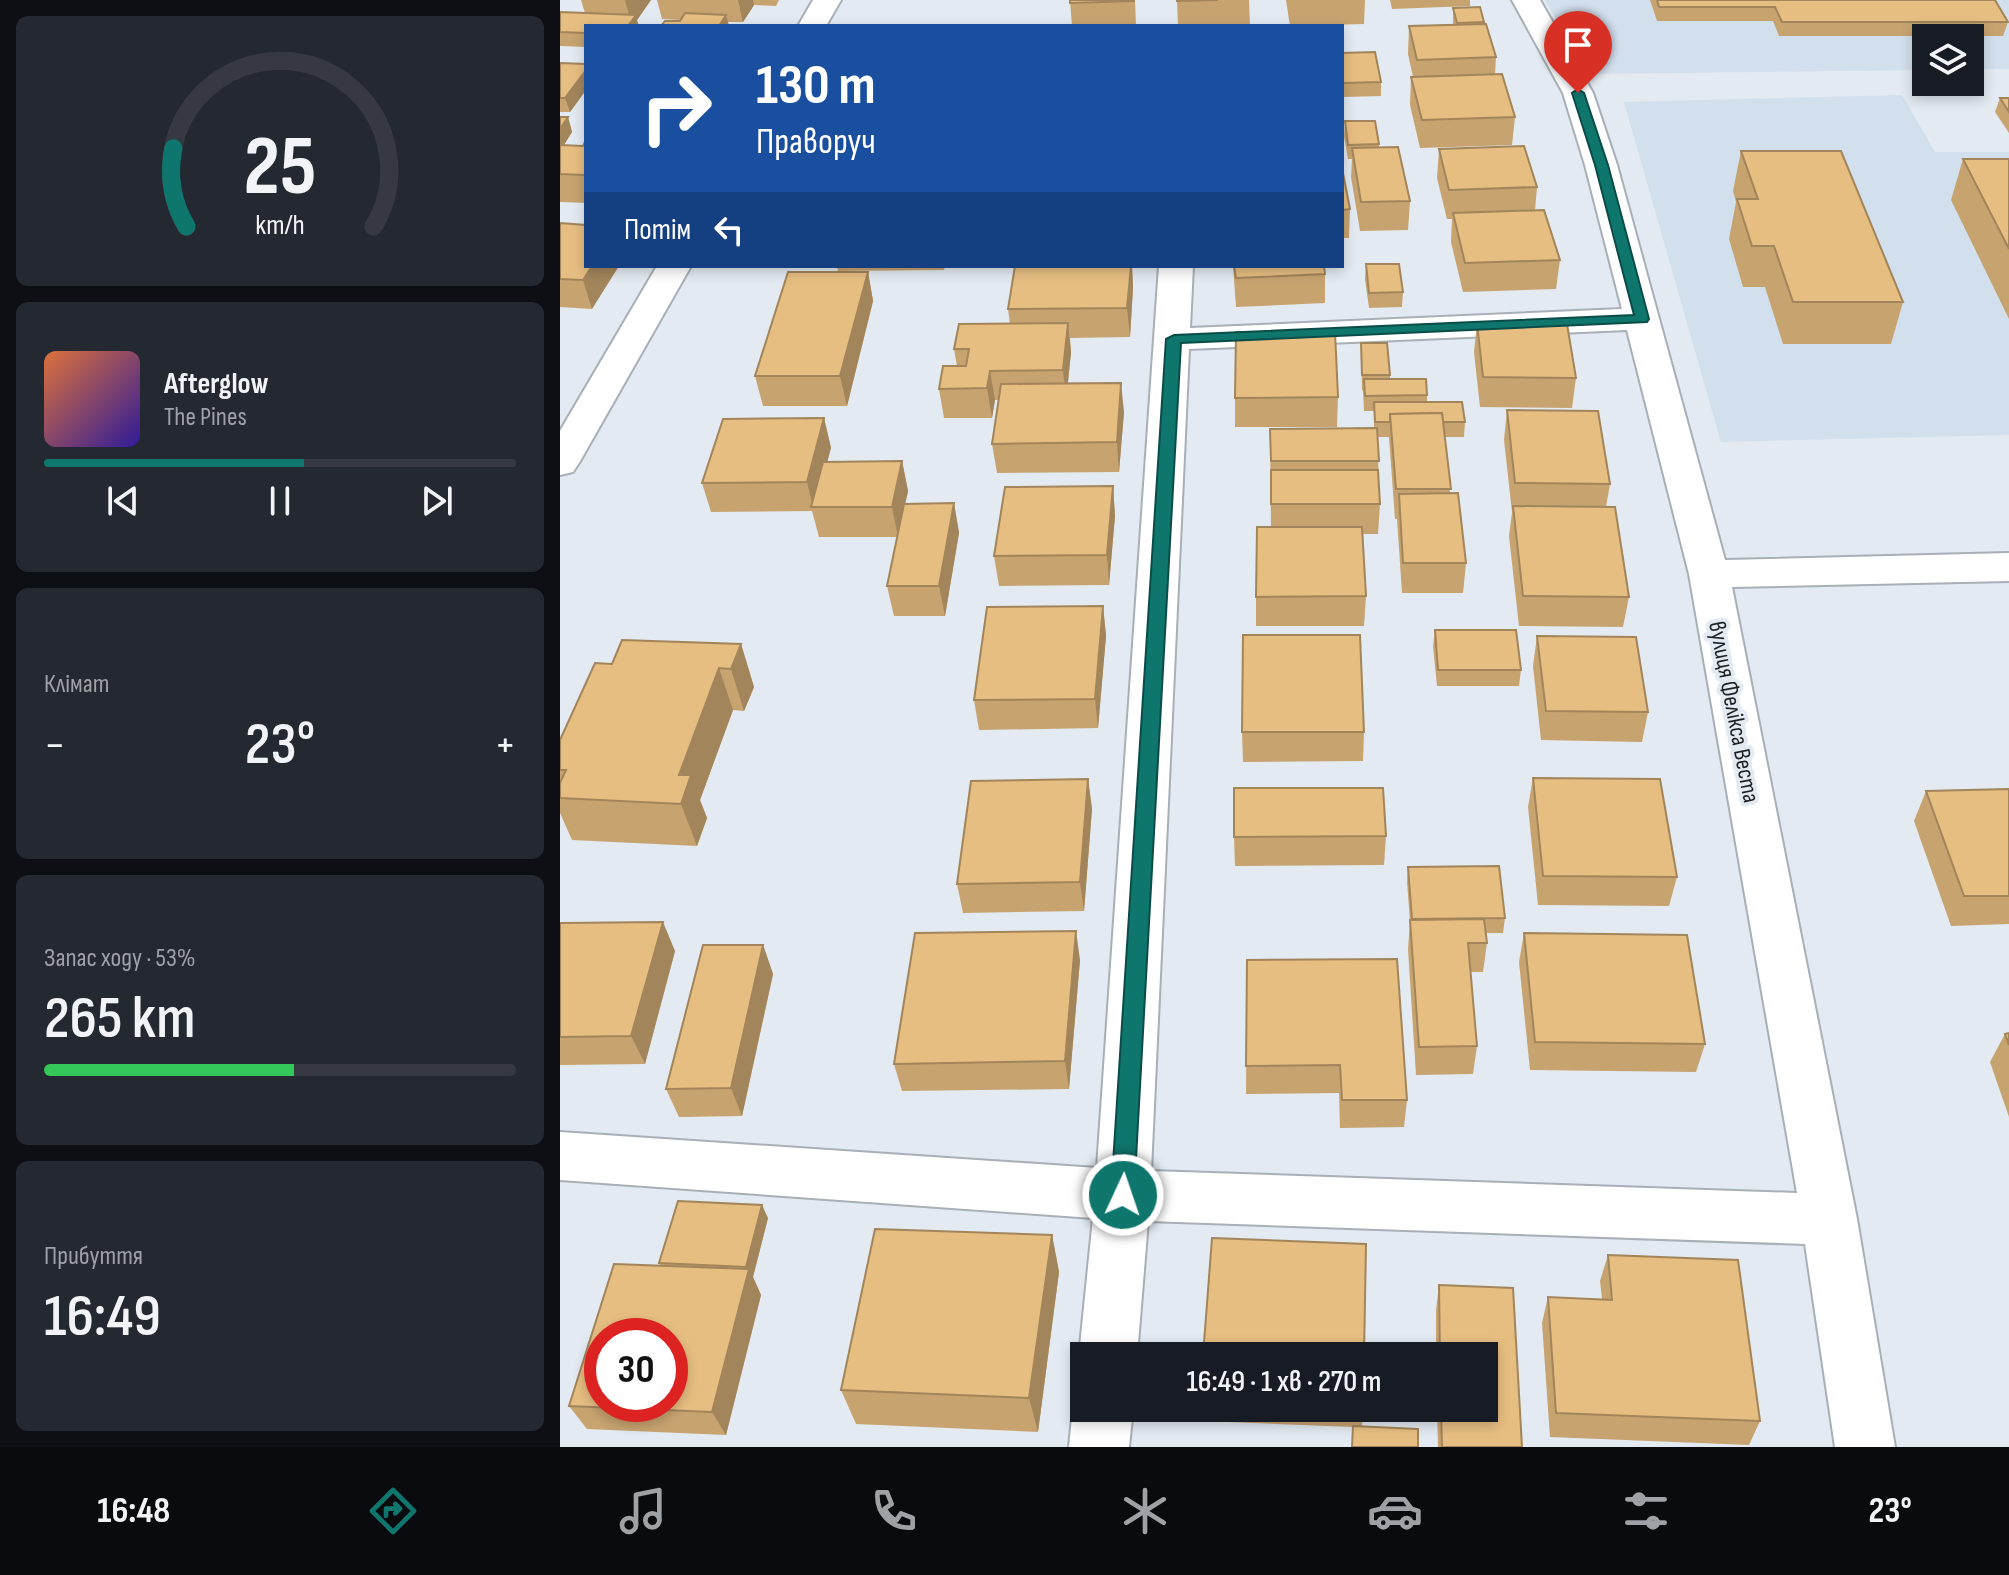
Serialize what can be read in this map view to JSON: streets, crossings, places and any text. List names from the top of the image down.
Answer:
{
  "streets": {
    "street": ["вулиця Фелікса Веста"]
  },
  "page": {
    "turn": ["130 m", "Праворуч"],
    "then": "Потім",
    "song": ["Afterglow", "The Pines"],
    "tile": [
      "Клімат",
      ["Запас ходу · 53%", "265 km"],
      ["Прибуття", "16:49"]
    ],
    "heat": ["−", "23°", "+"],
    "limit": "30",
    "trip": "16:49 · 1 хв · 270 m",
    "tabs": ["16:48", "23°"],
    "gauge": ["25", "km/h"]
  }
}
